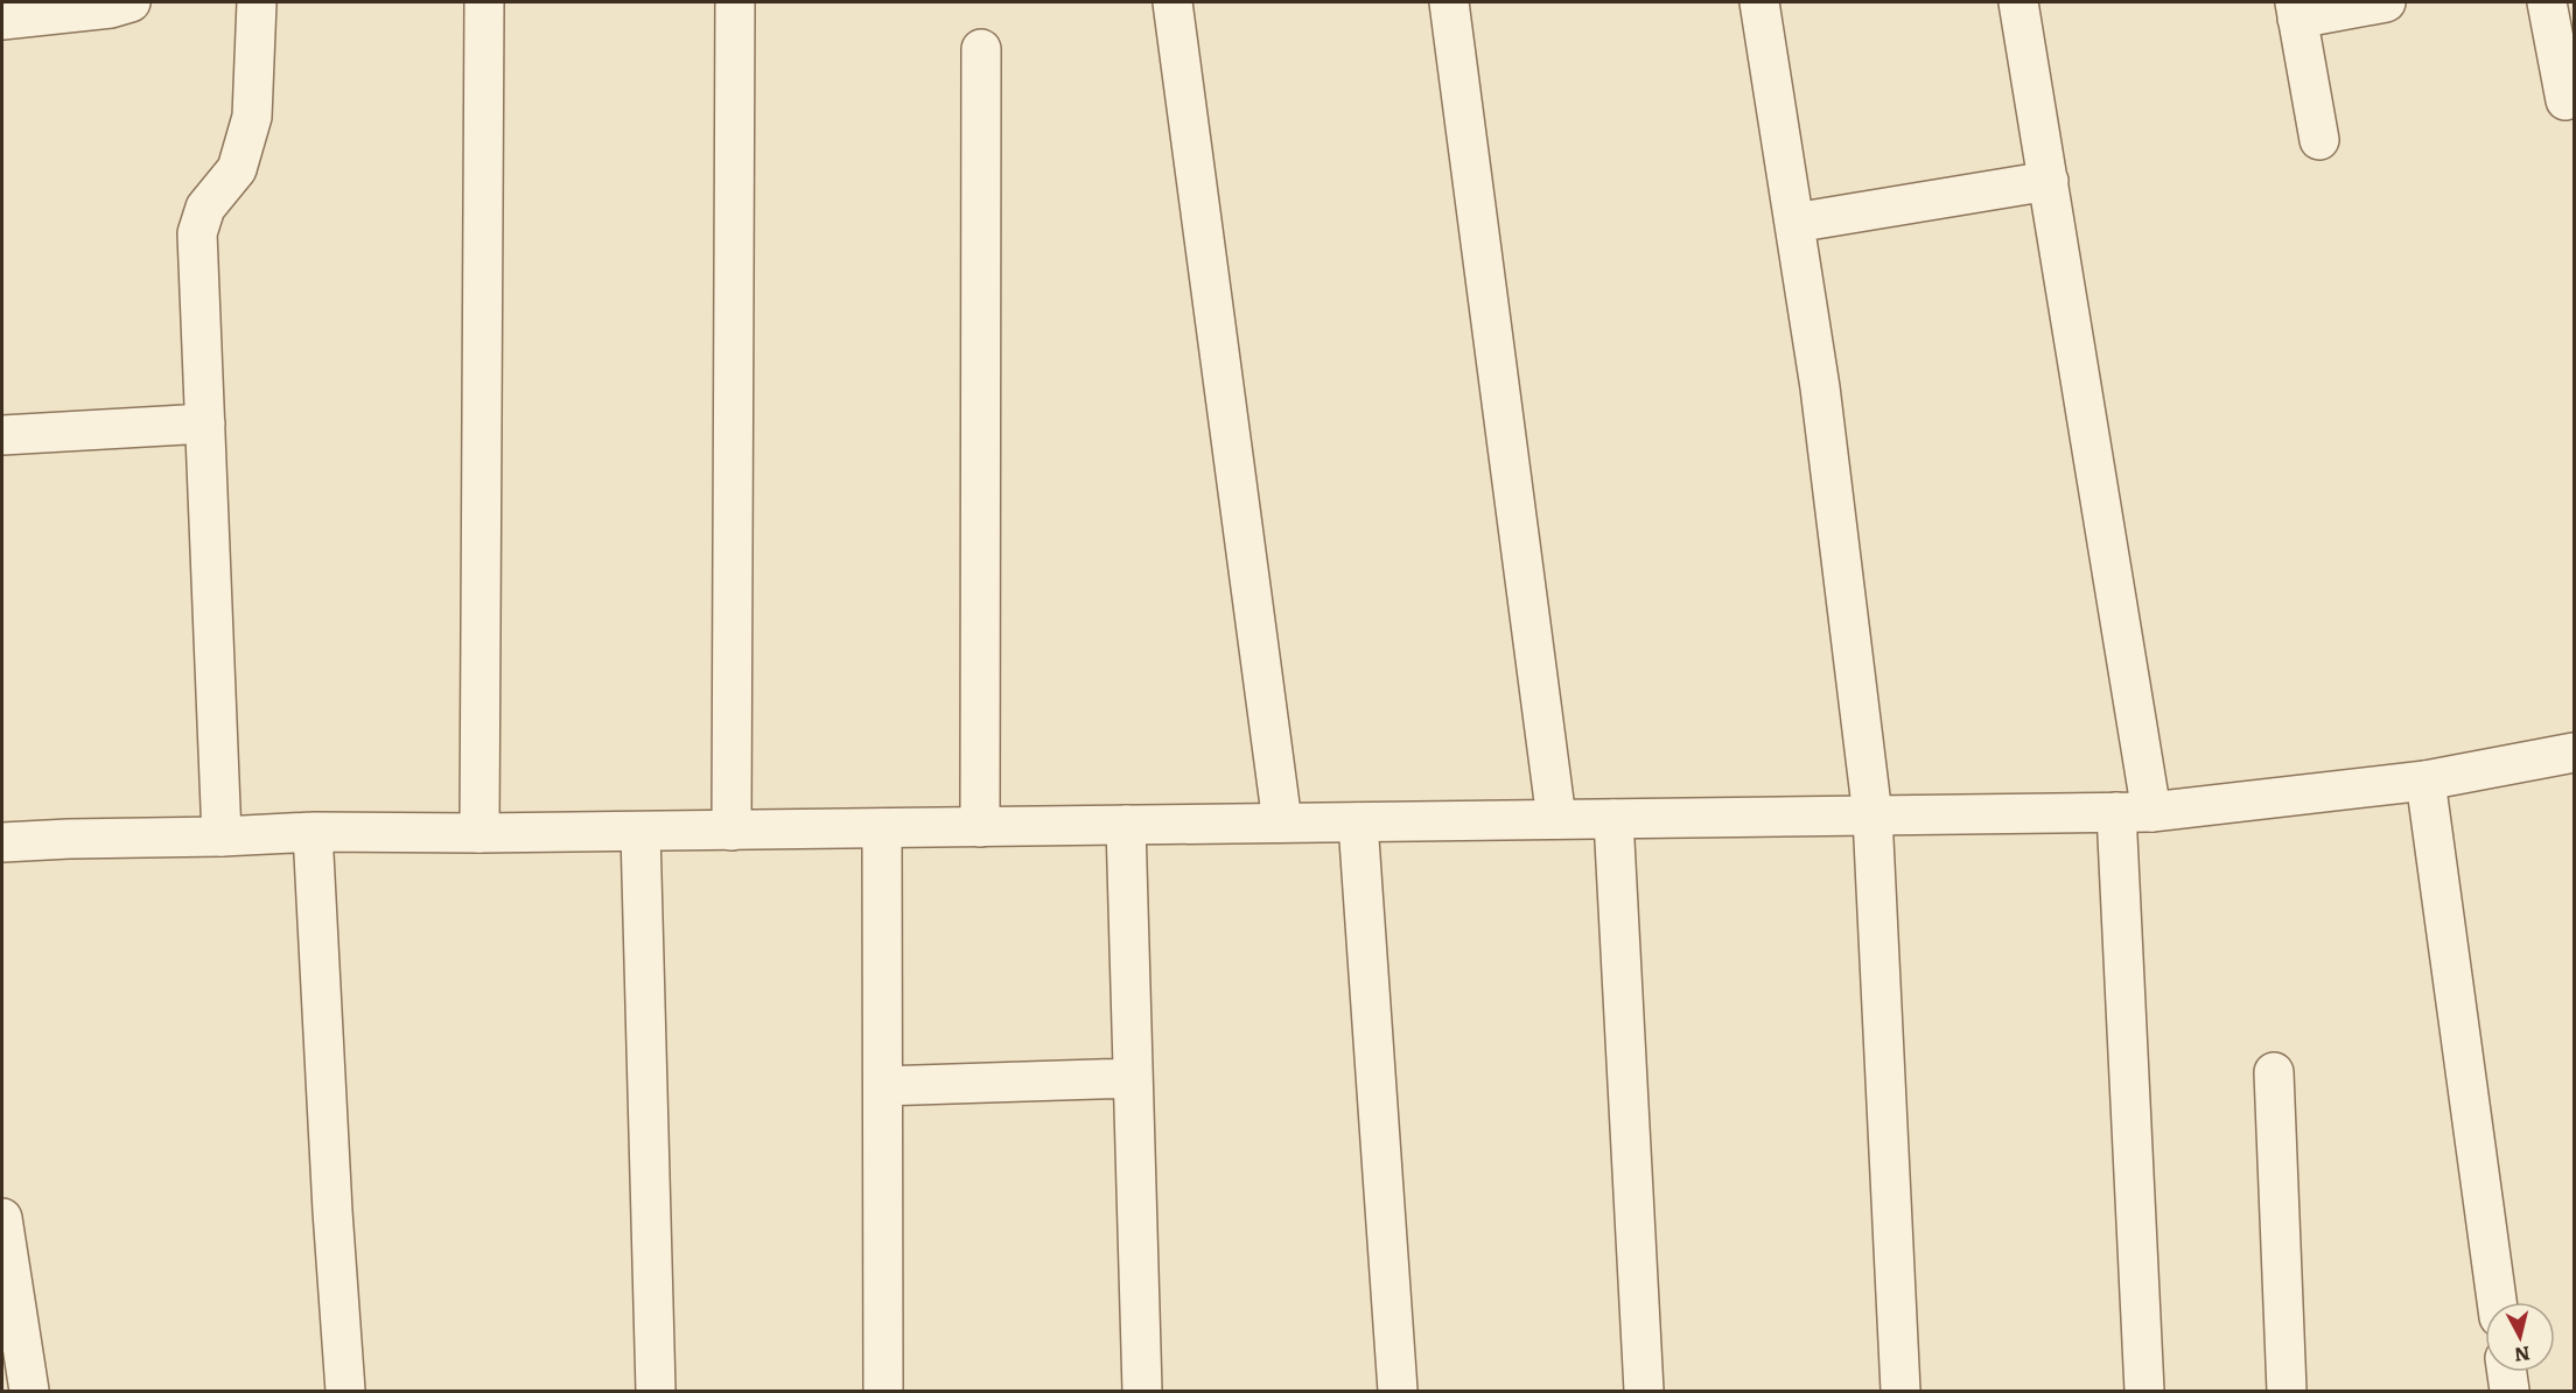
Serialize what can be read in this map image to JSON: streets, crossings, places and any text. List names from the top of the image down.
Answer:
{
  "north": "bottom"
}
